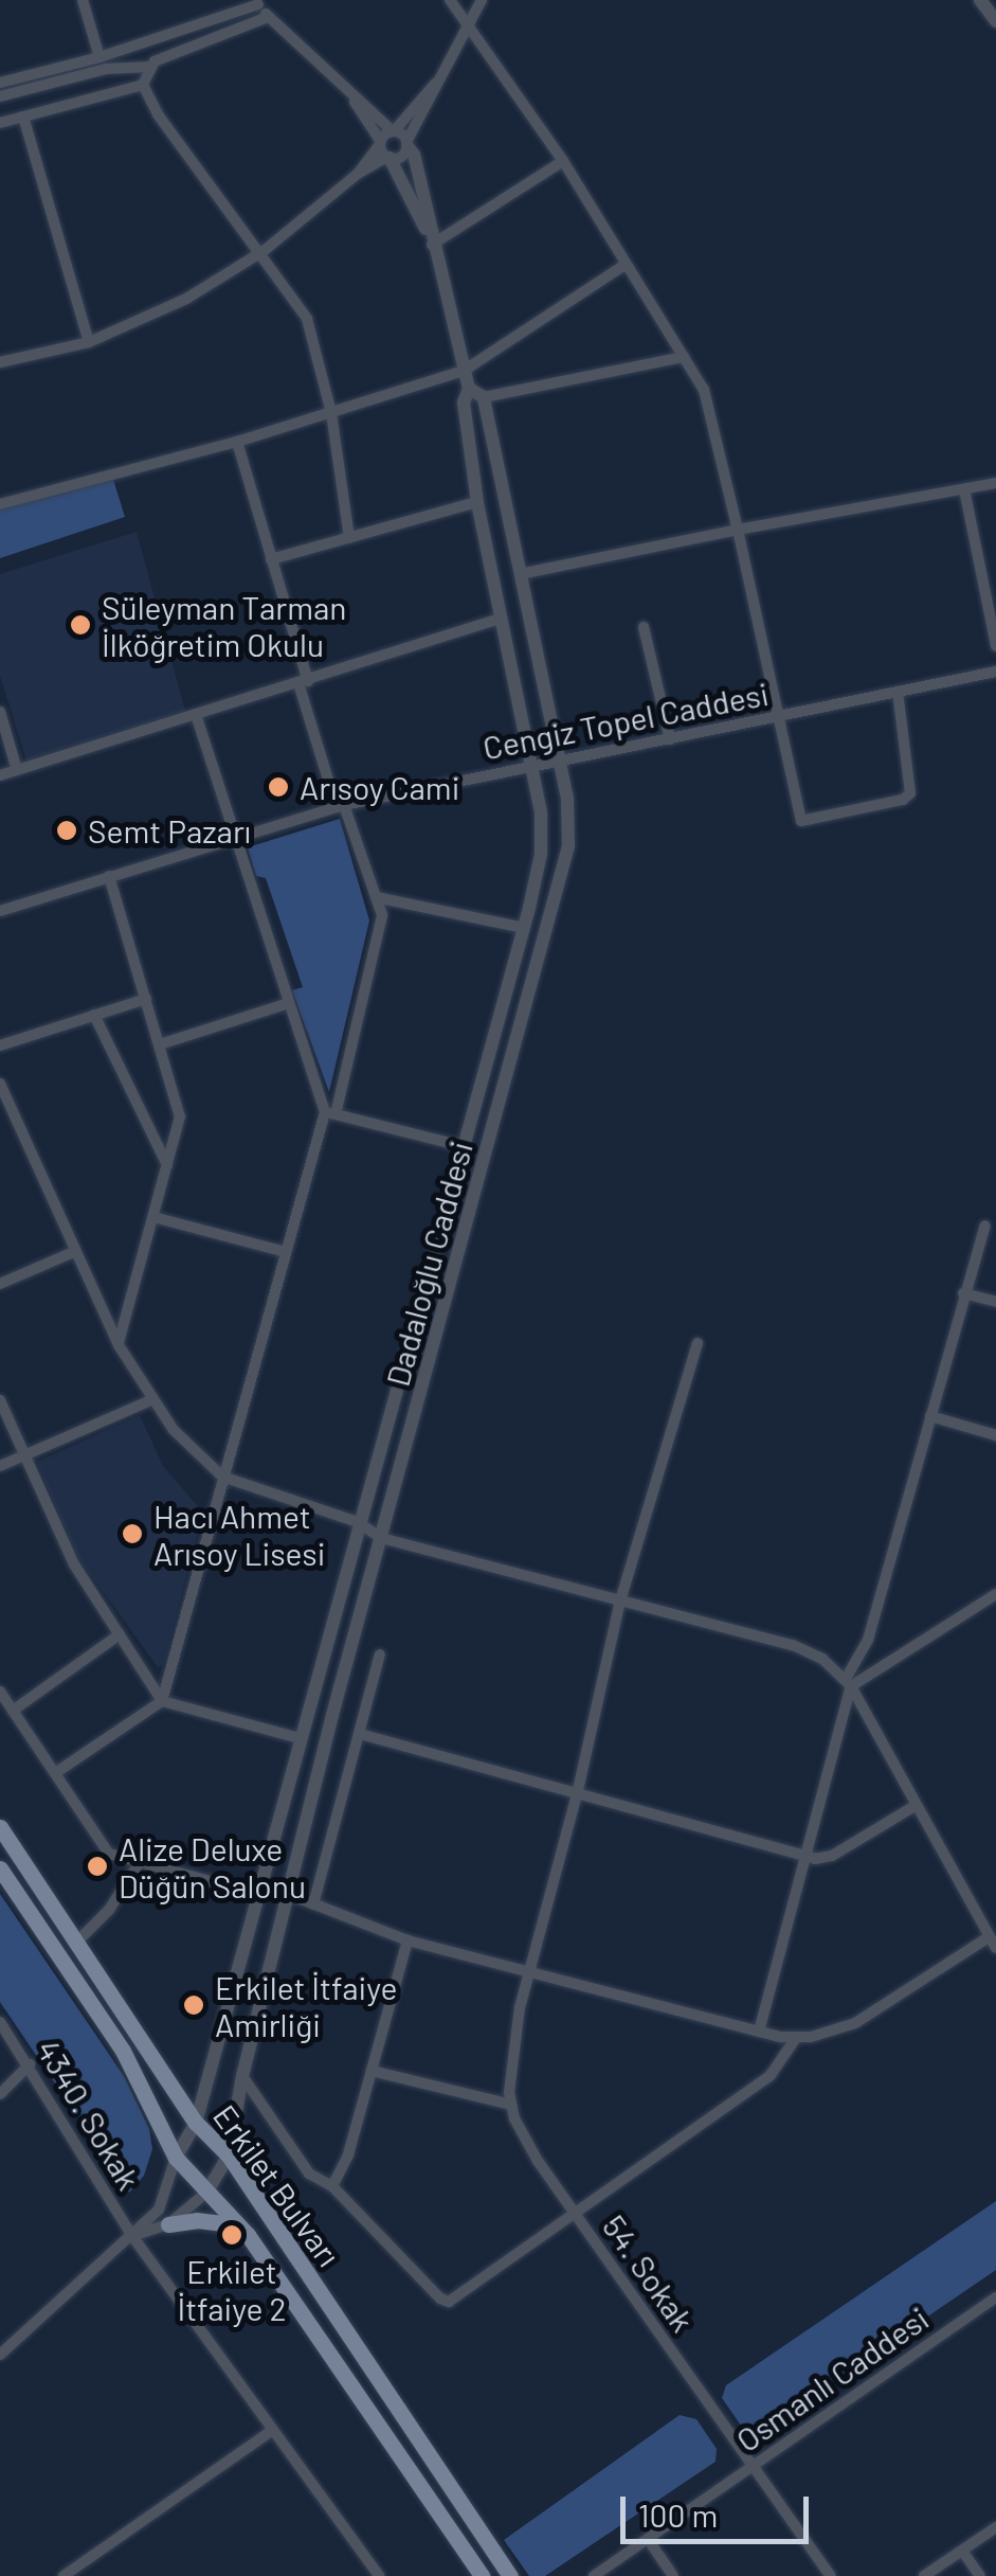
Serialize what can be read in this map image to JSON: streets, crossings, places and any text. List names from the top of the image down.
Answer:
{
  "streets": {
    "main road": ["Erkilet Bulvarı"],
    "street": [
      "Cengiz Topel Caddesi",
      "Dadaloğlu Caddesi",
      "4340. Sokak",
      "54. Sokak",
      "Osmanlı Caddesi"
    ]
  },
  "crossings": [
    ["Cengiz Topel Caddesi", "Dadaloğlu Caddesi"],
    ["Dadaloğlu Caddesi", "Erkilet Bulvarı"],
    ["54. Sokak", "Osmanlı Caddesi"]
  ],
  "places": [
    "Süleyman Tarman İlköğretim Okulu",
    "Arısoy Cami",
    "Semt Pazarı",
    "Hacı Ahmet Arısoy Lisesi",
    "Alize Deluxe Düğün Salonu",
    "Erkilet İtfaiye Amirliği",
    "Erkilet İtfaiye 2"
  ],
  "scale_bar": "100 m"
}
